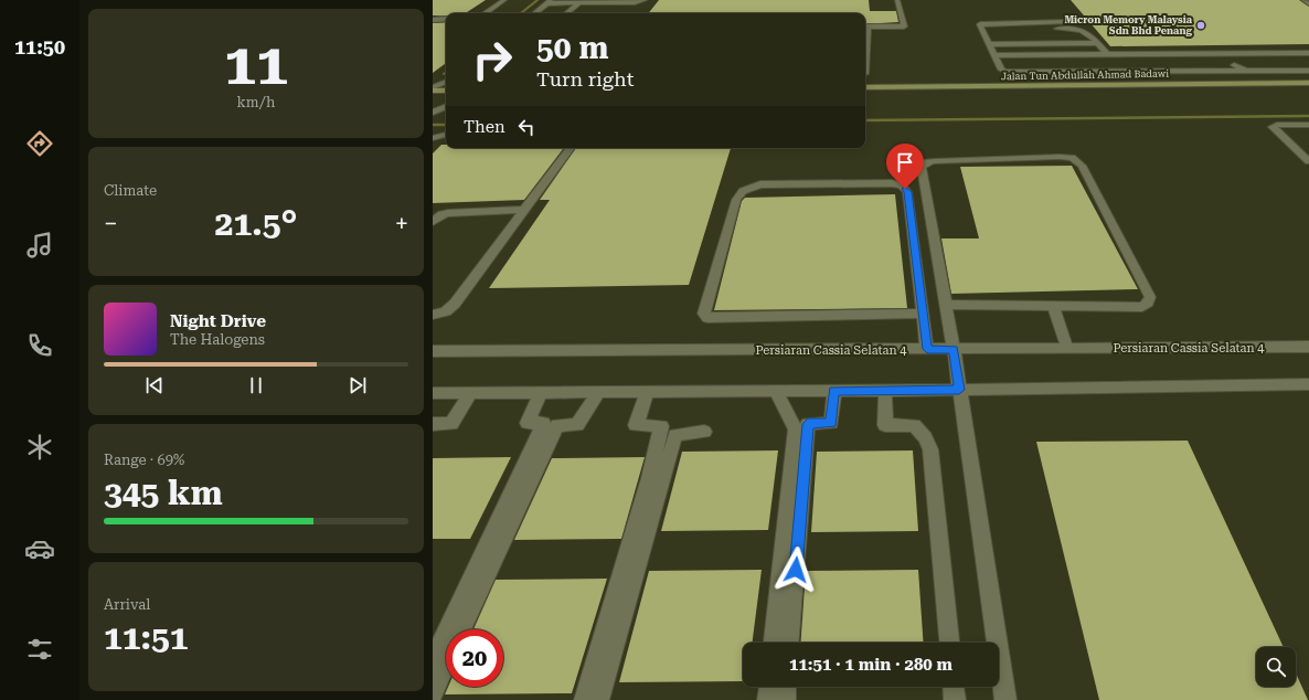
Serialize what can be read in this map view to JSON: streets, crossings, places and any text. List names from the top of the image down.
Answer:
{
  "streets": {
    "main road": ["Jalan Tun Abdullah Ahmad Badawi"],
    "street": ["Persiaran Cassia Selatan 4"]
  },
  "places": ["Micron Memory Malaysia Sdn Bhd Penang"],
  "page": {
    "tabs": "11:50",
    "tile": [
      ["11", "km/h"],
      "Climate",
      ["Range · 69%", "345 km"],
      ["Arrival", "11:51"]
    ],
    "turn": ["50 m", "Turn right"],
    "then": "Then",
    "heat": ["−", "21.5°", "+"],
    "song": ["Night Drive", "The Halogens"],
    "limit": "20",
    "trip": "11:51 · 1 min · 280 m"
  }
}
